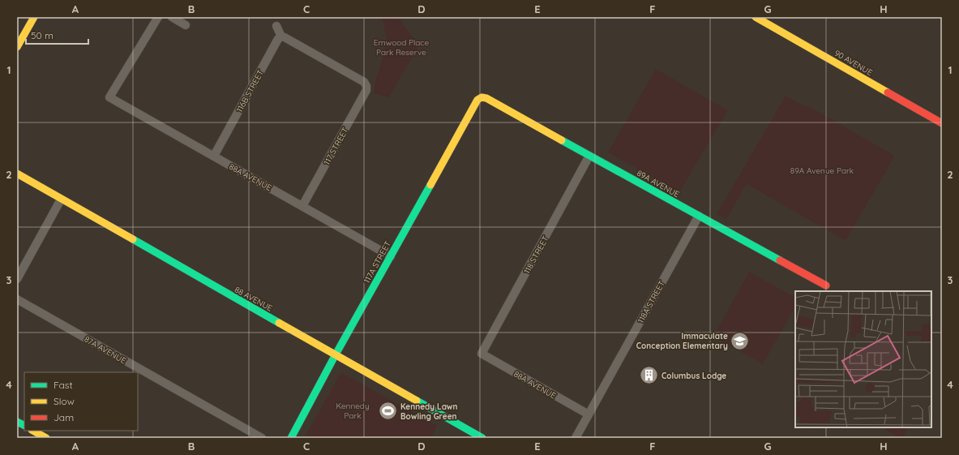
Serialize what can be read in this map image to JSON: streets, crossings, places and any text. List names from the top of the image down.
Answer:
{
  "streets": {
    "street": [
      "90 AVENUE",
      "116B STREET",
      "117 STREET",
      "88A AVENUE",
      "89A AVENUE",
      "118 STREET",
      "117A STREET",
      "88 AVENUE",
      "118A STREET",
      "87A AVENUE"
    ]
  },
  "crossings": [
    ["116B STREET", "117 STREET"],
    ["116B STREET", "88A AVENUE"],
    ["117 STREET", "88A AVENUE"],
    ["88A AVENUE", "118 STREET"],
    ["88A AVENUE", "117A STREET"],
    ["88A AVENUE", "118A STREET"],
    ["89A AVENUE", "118 STREET"],
    ["89A AVENUE", "117A STREET"],
    ["89A AVENUE", "118A STREET"],
    ["117A STREET", "88 AVENUE"]
  ],
  "parks": ["Emwood Place Park Reserve", "89A Avenue Park", "Kennedy Park"],
  "places": {
    "school or university": ["Immaculate Conception Elementary"],
    "building": ["Columbus Lodge"],
    "sports": ["Kennedy Lawn Bowling Green"]
  },
  "legend": ["Fast", "Slow", "Jam"],
  "scale_bar": "50 m",
  "grid": {
    "columns": [
      "A",
      "B",
      "C",
      "D",
      "E",
      "F",
      "G",
      "H"
    ],
    "rows": [
      "1",
      "2",
      "3",
      "4"
    ]
  }
}
